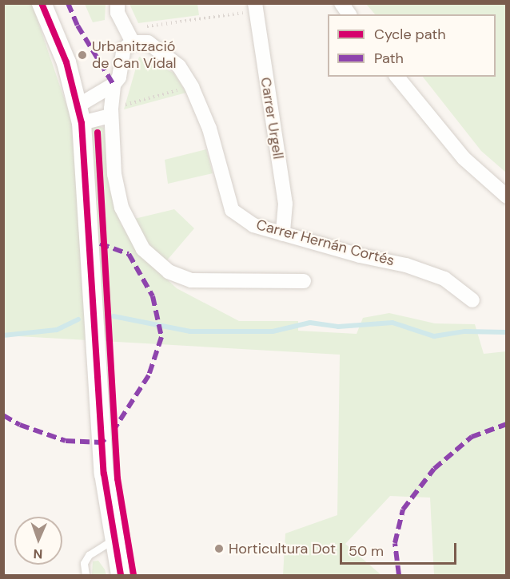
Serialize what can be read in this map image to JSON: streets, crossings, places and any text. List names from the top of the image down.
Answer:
{
  "streets": {
    "street": ["Carrer Urgell", "Carrer Hernán Cortés"]
  },
  "crossings": [
    ["Carrer Urgell", "Carrer Hernán Cortés"]
  ],
  "places": ["Urbanització de Can Vidal", "Horticultura Dot"],
  "legend": ["Cycle path", "Path"],
  "scale_bar": "50 m",
  "north": "bottom"
}
